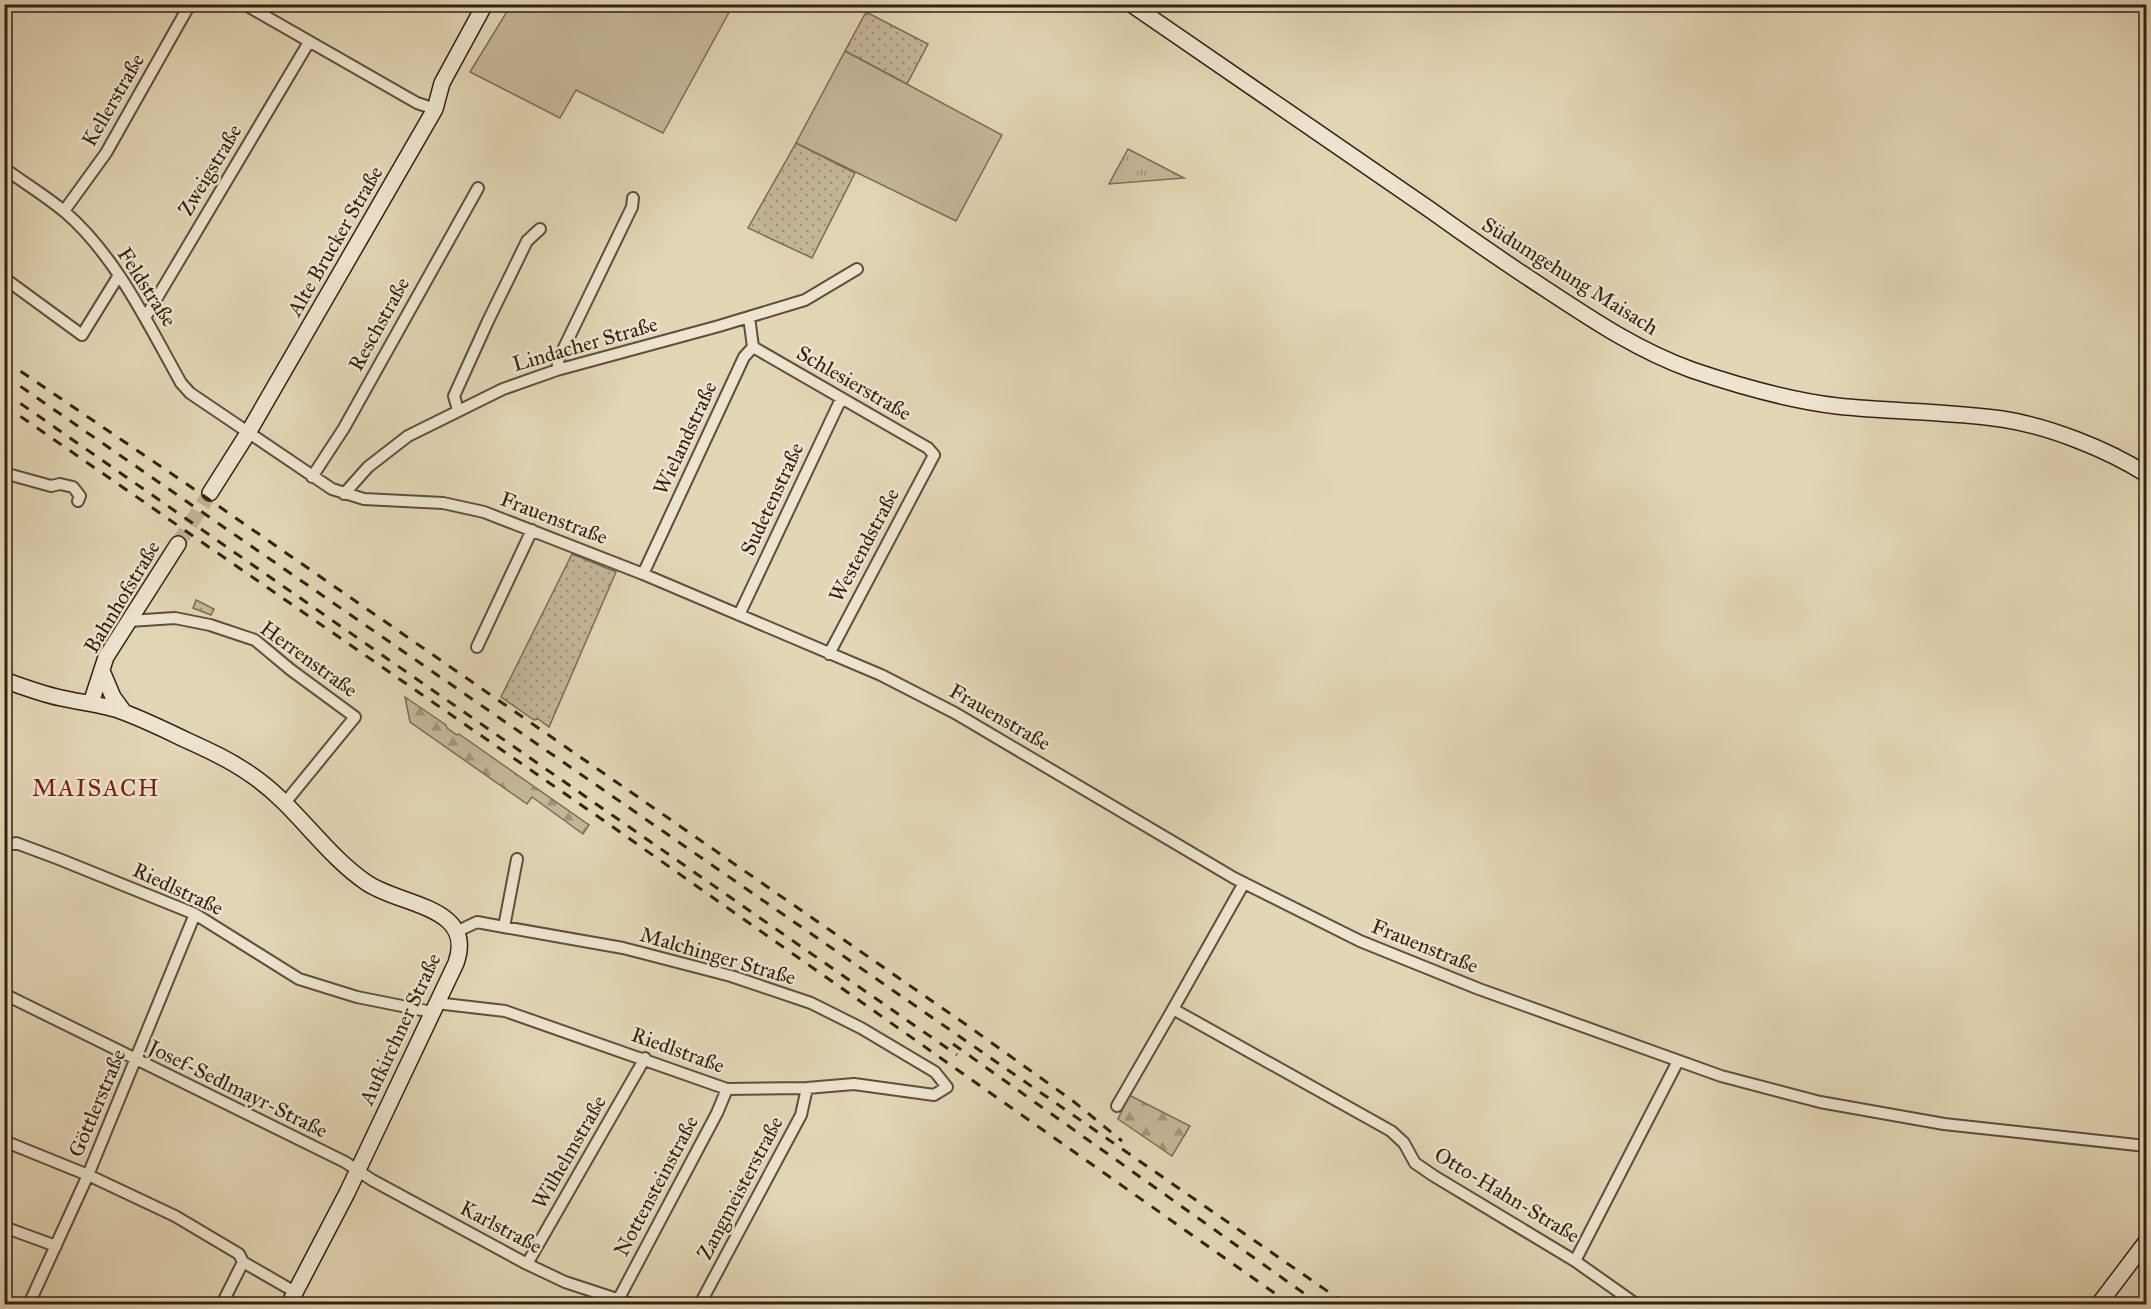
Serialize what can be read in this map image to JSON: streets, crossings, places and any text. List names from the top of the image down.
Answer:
{
  "streets": {
    "street": [
      "Kellerstraße",
      "Zweigstraße",
      "Alte Brucker Straße",
      "Südumgehung Maisach",
      "Feldstraße",
      "Reschstraße",
      "Lindacher Straße",
      "Schlesierstraße",
      "Wielandstraße",
      "Sudetenstraße",
      "Frauenstraße",
      "Westendstraße",
      "Bahnhofstraße",
      "Herrenstraße",
      "Riedlstraße",
      "Malchinger Straße",
      "Aufkirchner Straße",
      "Josef-Sedlmayr-Straße",
      "Göttlerstraße",
      "Wilhelmstraße",
      "Nottensteinstraße",
      "Zangmeisterstraße",
      "Otto-Hahn-Straße",
      "Karlstraße"
    ]
  },
  "crossings": [
    ["Kellerstraße", "Feldstraße"],
    ["Zweigstraße", "Feldstraße"],
    ["Alte Brucker Straße", "Feldstraße"],
    ["Alte Brucker Straße", "Frauenstraße"],
    ["Feldstraße", "Frauenstraße"],
    ["Reschstraße", "Frauenstraße"],
    ["Lindacher Straße", "Frauenstraße"],
    ["Schlesierstraße", "Wielandstraße"],
    ["Schlesierstraße", "Sudetenstraße"],
    ["Schlesierstraße", "Westendstraße"],
    ["Wielandstraße", "Frauenstraße"],
    ["Sudetenstraße", "Frauenstraße"],
    ["Frauenstraße", "Westendstraße"],
    ["Frauenstraße", "Otto-Hahn-Straße"],
    ["Bahnhofstraße", "Herrenstraße"],
    ["Bahnhofstraße", "Aufkirchner Straße"],
    ["Herrenstraße", "Aufkirchner Straße"],
    ["Riedlstraße", "Malchinger Straße"],
    ["Riedlstraße", "Aufkirchner Straße"],
    ["Riedlstraße", "Göttlerstraße"],
    ["Riedlstraße", "Wilhelmstraße"],
    ["Riedlstraße", "Nottensteinstraße"],
    ["Riedlstraße", "Zangmeisterstraße"],
    ["Malchinger Straße", "Aufkirchner Straße"],
    ["Aufkirchner Straße", "Josef-Sedlmayr-Straße"],
    ["Aufkirchner Straße", "Karlstraße"],
    ["Josef-Sedlmayr-Straße", "Göttlerstraße"],
    ["Josef-Sedlmayr-Straße", "Karlstraße"],
    ["Wilhelmstraße", "Karlstraße"],
    ["Nottensteinstraße", "Karlstraße"]
  ],
  "districts": ["MAISACH"]
}
